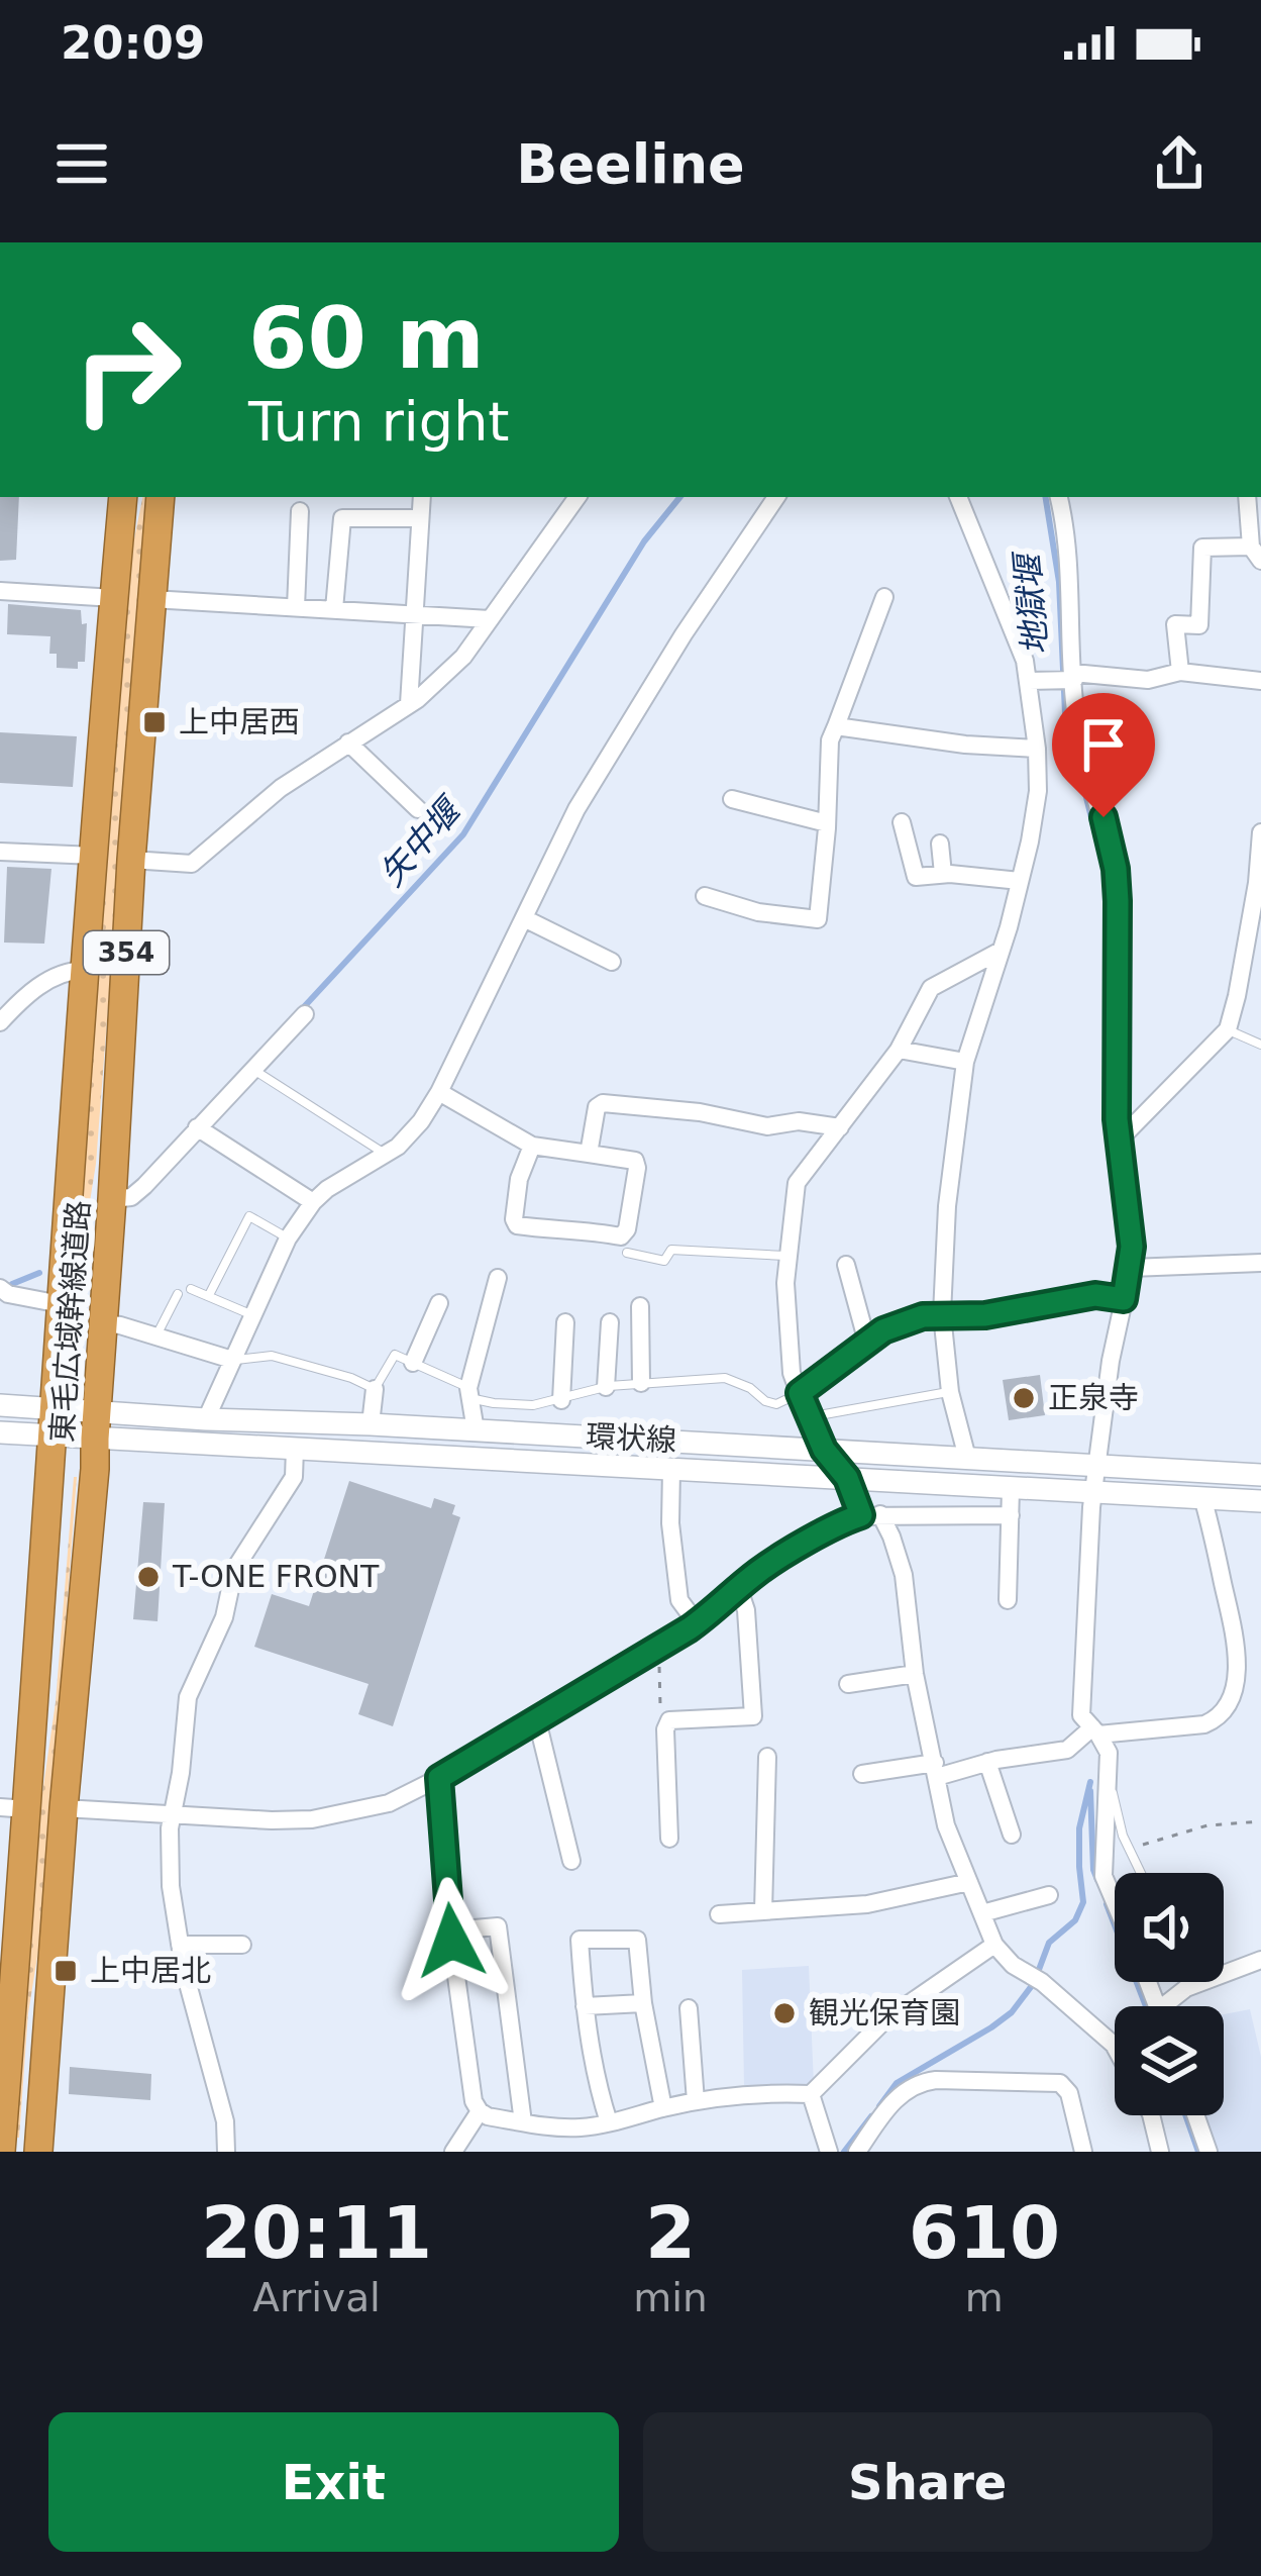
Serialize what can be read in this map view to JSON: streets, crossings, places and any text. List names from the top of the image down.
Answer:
{
  "streets": {
    "highway": ["354", "東毛広域幹線道路"],
    "street": ["環状線"]
  },
  "crossings": [
    ["東毛広域幹線道路", "環状線"]
  ],
  "water": ["地獄堰", "矢中堰"],
  "places": {
    "transit": ["上中居西", "上中居北"],
    "other": ["正泉寺", "T-ONE FRONT", "観光保育園"]
  },
  "page": {
    "status": "20:09",
    "header": "Beeline",
    "turn": ["60 m", "Turn right"],
    "eta": [
      "20:11",
      "Arrival",
      "2",
      "min",
      "610",
      "m"
    ],
    "buttons": ["Exit", "Share"]
  }
}
